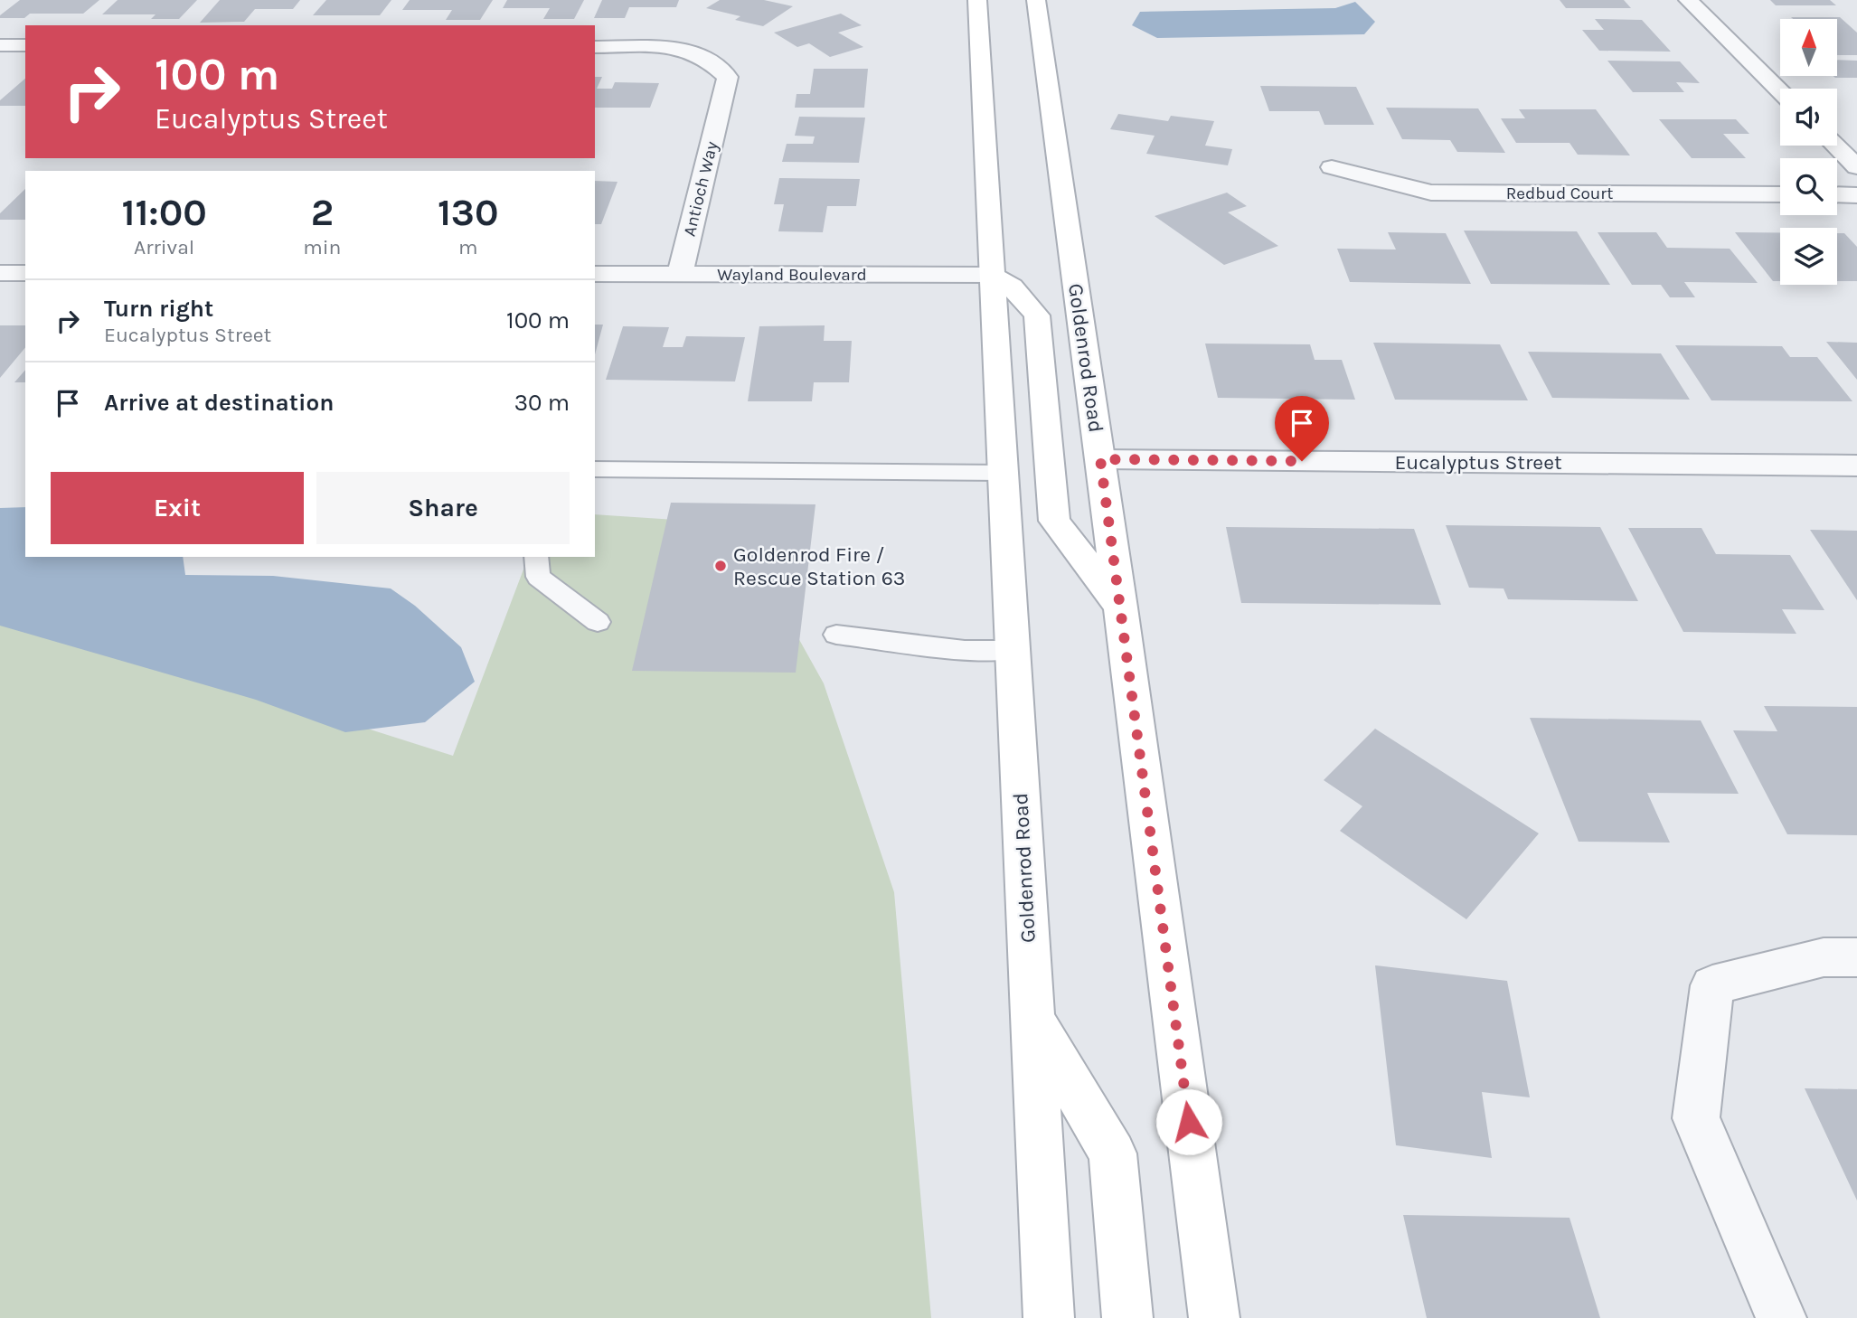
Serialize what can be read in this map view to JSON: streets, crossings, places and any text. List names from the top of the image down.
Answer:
{
  "streets": {
    "main road": ["Goldenrod Road"],
    "street": [
      "Antioch Way",
      "Redbud Court",
      "Wayland Boulevard",
      "Eucalyptus Street"
    ]
  },
  "crossings": [
    ["Antioch Way", "Wayland Boulevard"],
    ["Wayland Boulevard", "Goldenrod Road"],
    ["Goldenrod Road", "Eucalyptus Street"]
  ],
  "places": ["Goldenrod Fire / Rescue Station 63"],
  "north": "top",
  "page": {
    "turn": ["100 m", "Eucalyptus Street"],
    "eta": [
      "11:00",
      "Arrival",
      "2",
      "min",
      "130",
      "m"
    ],
    "list": [
      {
        "name": "Turn right",
        "note": "Eucalyptus Street",
        "value": "100 m"
      },
      {
        "name": "Arrive at destination",
        "value": "30 m"
      }
    ],
    "buttons": ["Exit", "Share"]
  }
}
